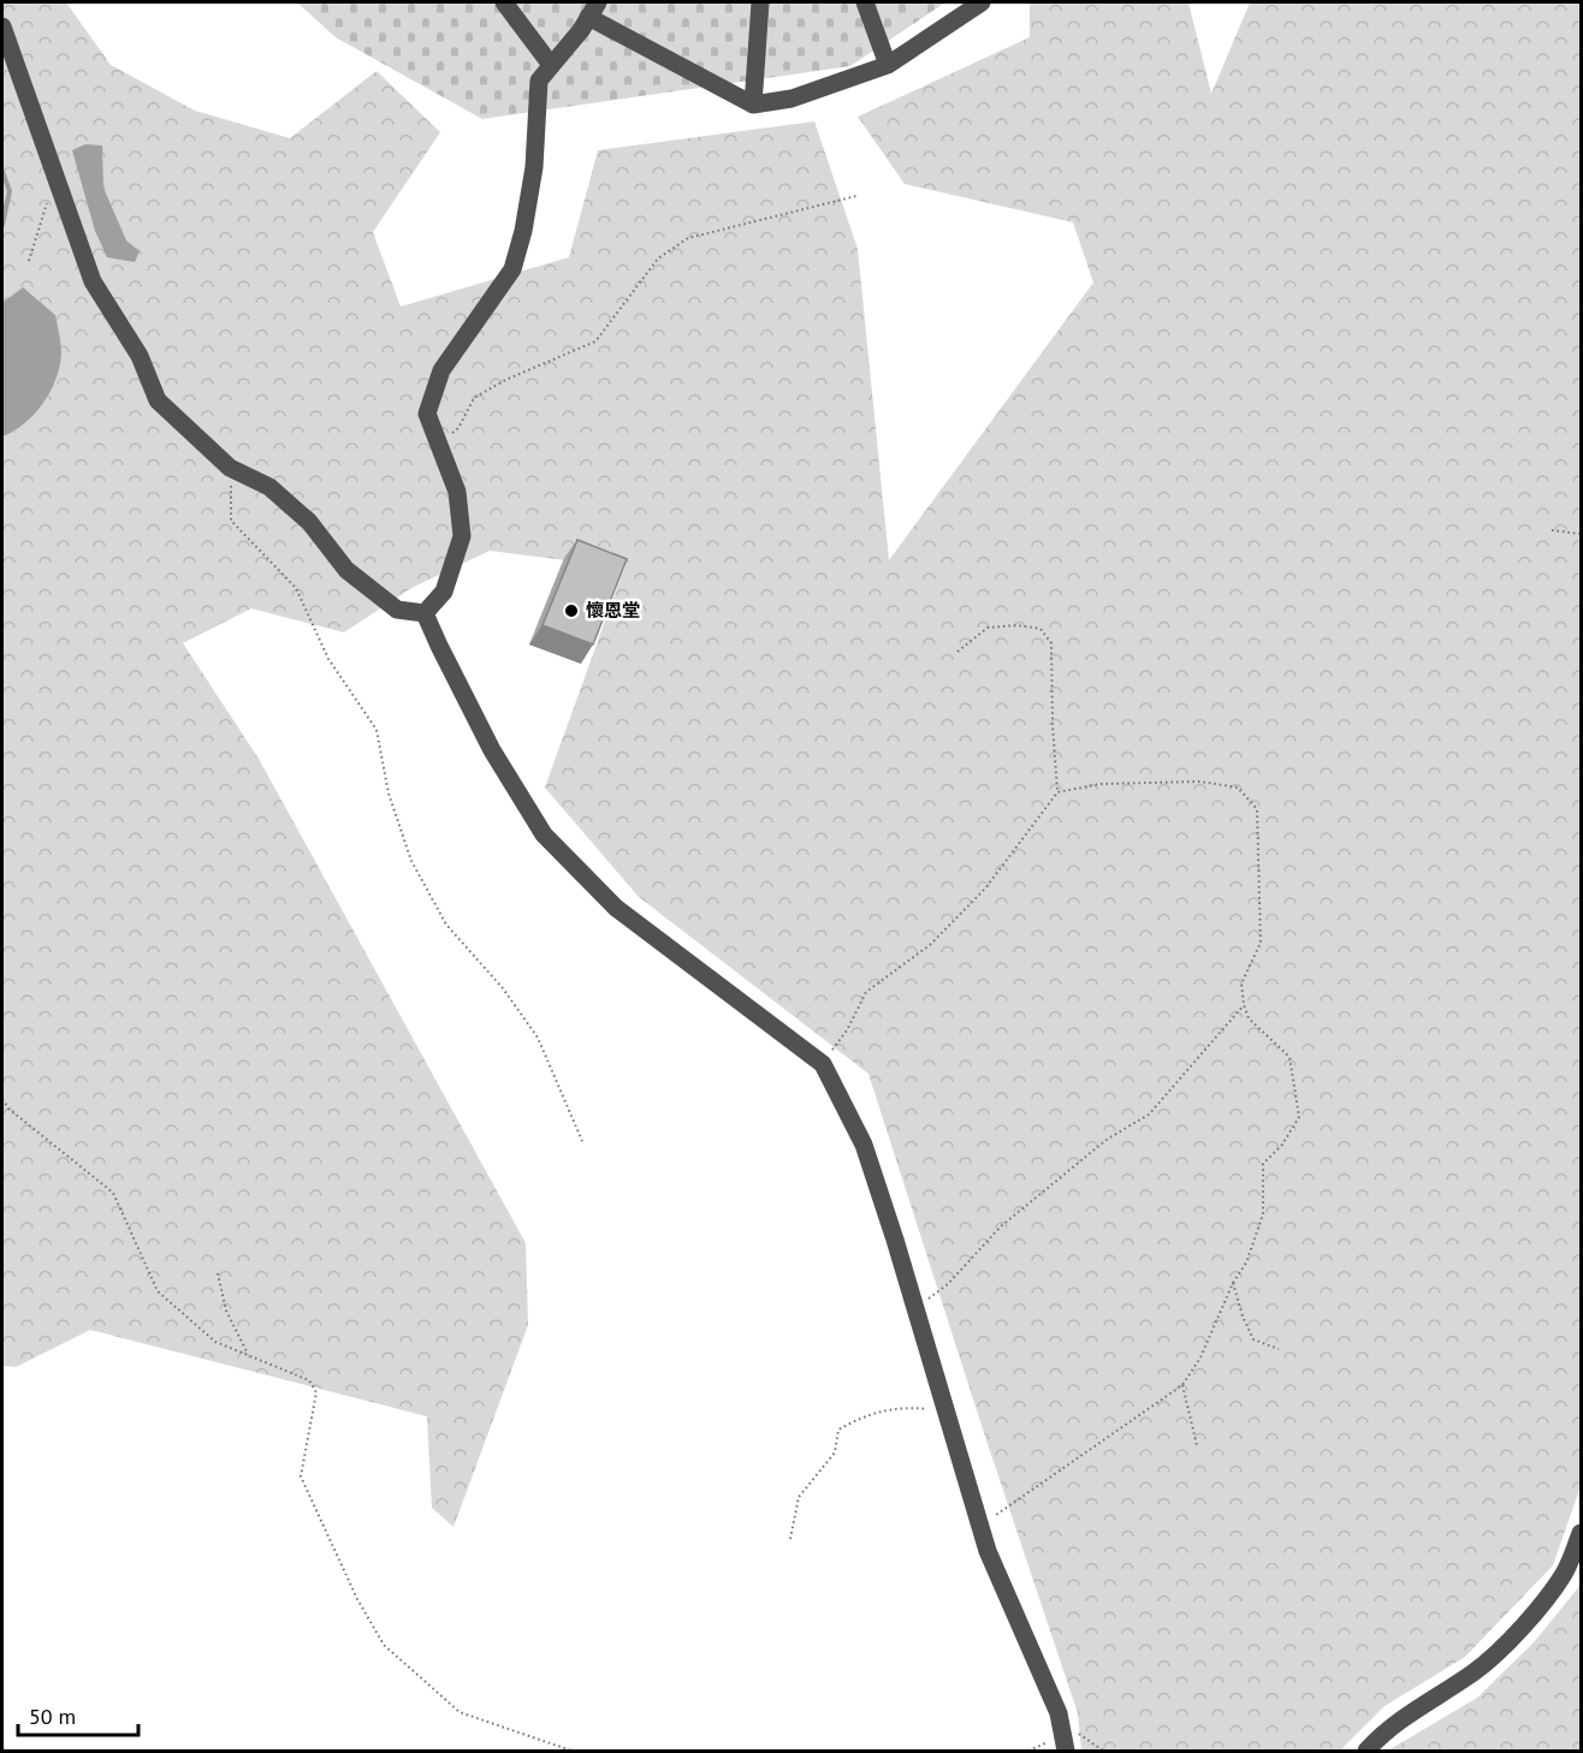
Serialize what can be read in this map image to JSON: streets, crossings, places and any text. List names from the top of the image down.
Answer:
{
  "places": ["懷恩堂"],
  "scale_bar": "50 m"
}
